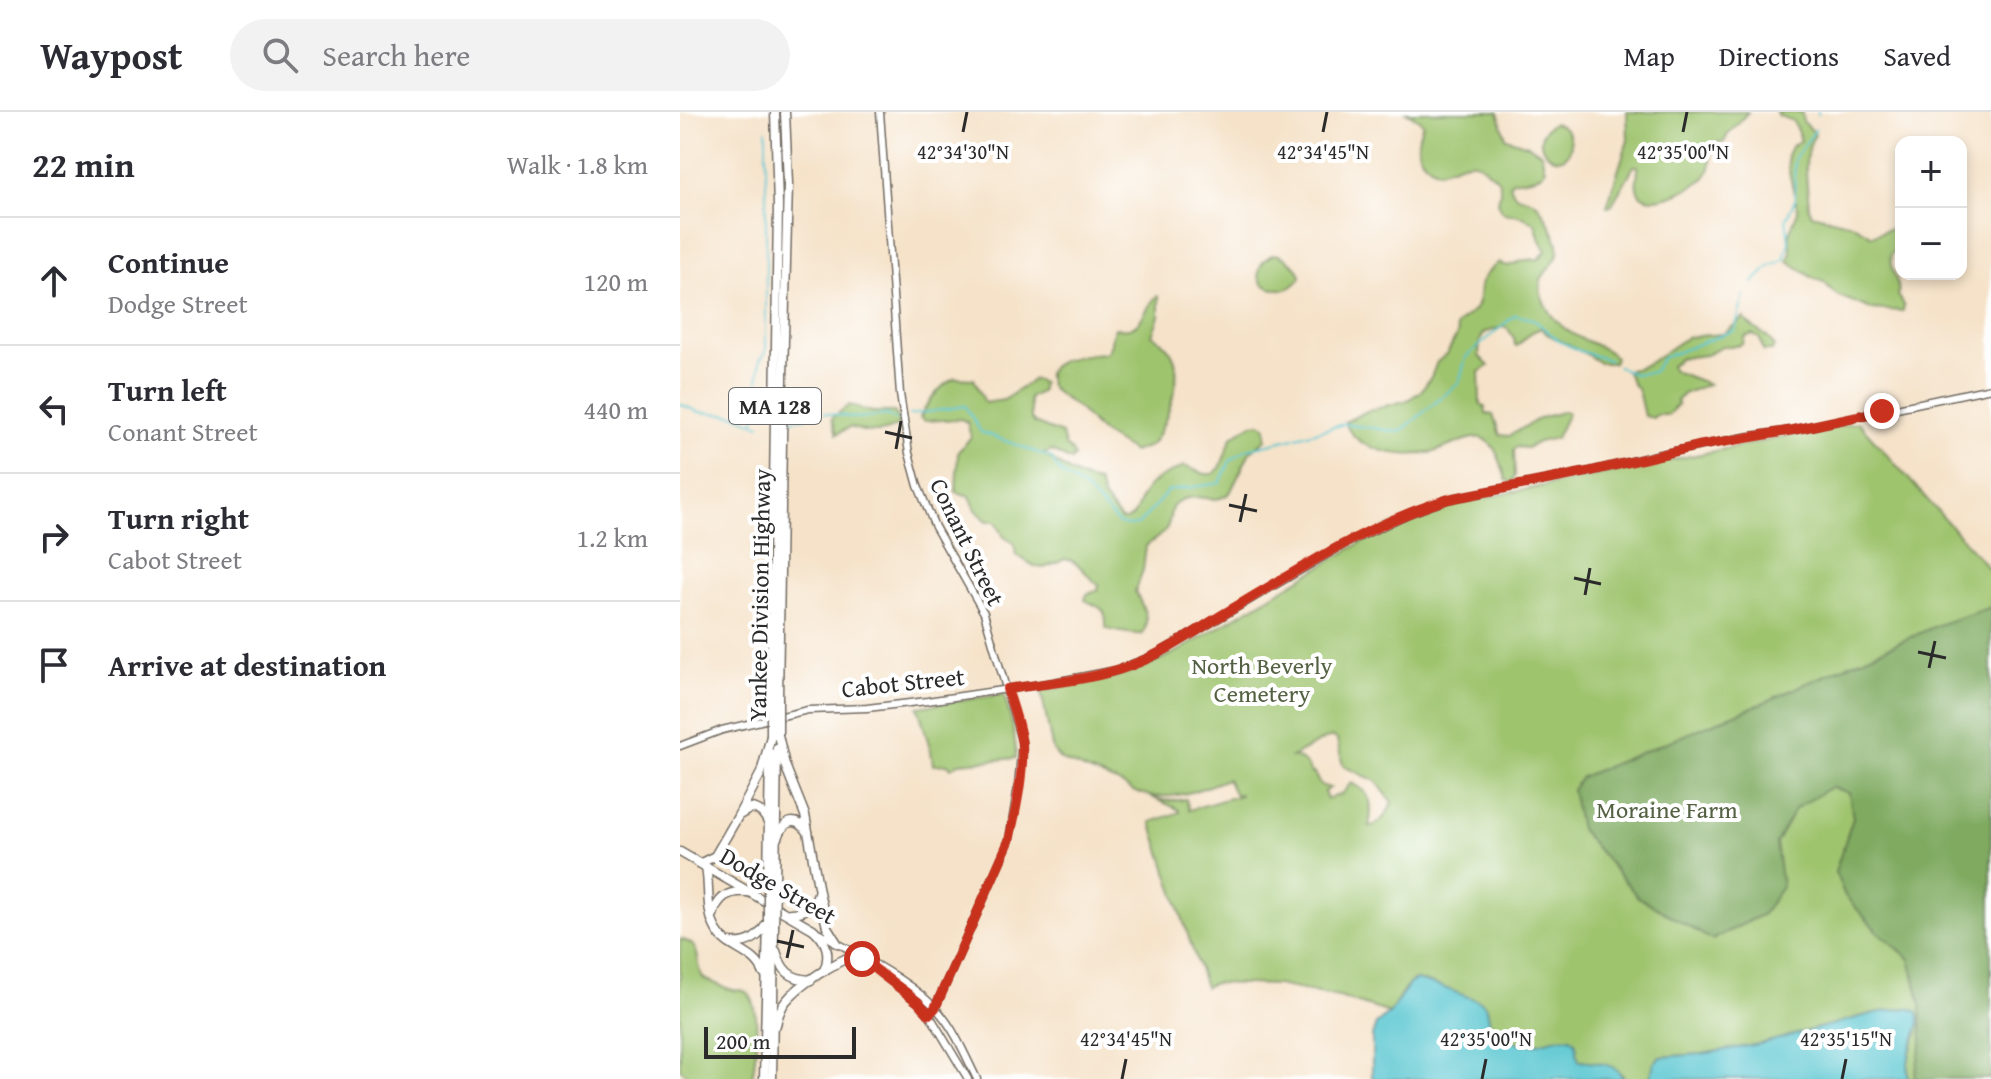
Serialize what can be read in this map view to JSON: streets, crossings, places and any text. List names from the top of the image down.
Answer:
{
  "streets": {
    "highway": ["MA 128", "Yankee Division Highway", "Dodge Street"],
    "main road": ["Conant Street", "Cabot Street"]
  },
  "crossings": [
    ["Conant Street", "Cabot Street"],
    ["Conant Street", "Dodge Street"]
  ],
  "parks": ["North Beverly Cemetery", "Moraine Farm"],
  "scale_bar": "200 m",
  "page": {
    "header": "Waypost",
    "search": "Search here",
    "nav": ["Map", "Directions", "Saved"],
    "heading": ["22 min", "Walk · 1.8 km"],
    "map_buttons": ["+", "−"],
    "list": [
      ["Continue", "Dodge Street", "120 m"],
      ["Turn left", "Conant Street", "440 m"],
      ["Turn right", "Cabot Street", "1.2 km"],
      "Arrive at destination"
    ],
    "scale": "200 m"
  },
  "coordinates": [
    "42°34'30\"N",
    "42°34'45\"N",
    "42°35'00\"N",
    "42°35'15\"N"
  ]
}
